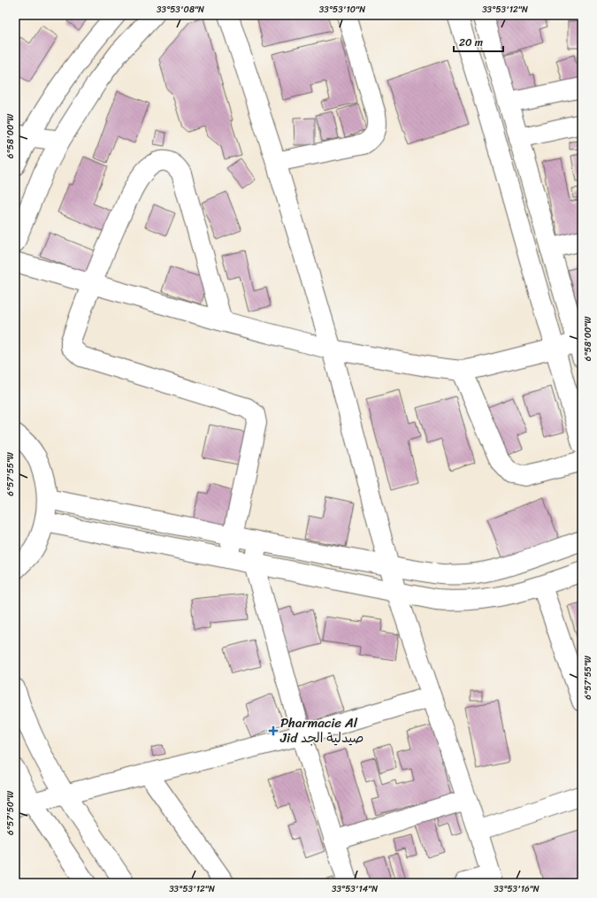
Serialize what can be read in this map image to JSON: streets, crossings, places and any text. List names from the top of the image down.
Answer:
{
  "places": {
    "health": ["Pharmacie Al Jid صيدلية الجد"]
  },
  "scale_bar": "20 m",
  "coordinates": [
    "33°53'08\"N",
    "33°53'10\"N",
    "33°53'12\"N",
    "6°58'00\"W",
    "6°57'55\"W",
    "6°57'50\"W",
    "33°53'14\"N",
    "33°53'16\"N"
  ]
}
